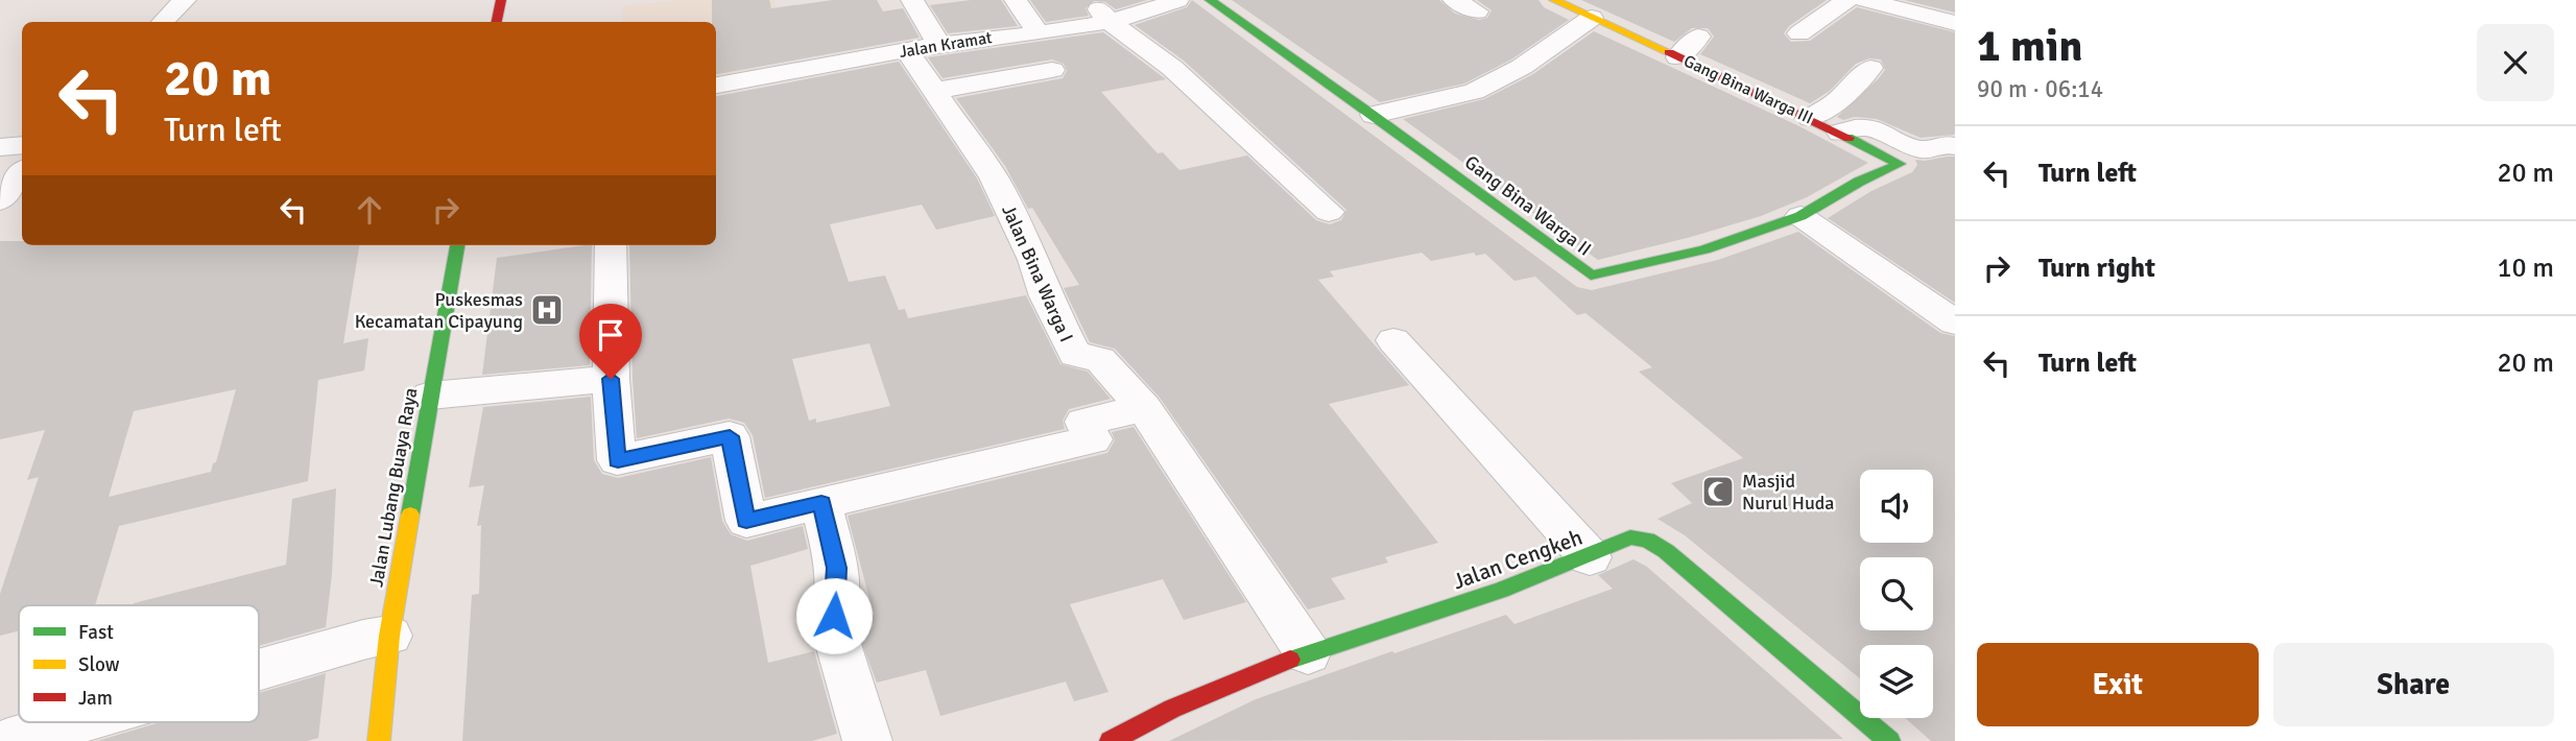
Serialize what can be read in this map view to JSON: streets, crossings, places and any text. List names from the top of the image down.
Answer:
{
  "streets": {
    "street": [
      "Jalan Kramat",
      "Gang Bina Warga III",
      "Gang Bina Warga II",
      "Jalan Bina Warga I",
      "Jalan Lubang Buaya Raya",
      "Jalan Cengkeh"
    ]
  },
  "crossings": [
    ["Jalan Kramat", "Jalan Bina Warga I"],
    ["Gang Bina Warga III", "Gang Bina Warga II"],
    ["Jalan Bina Warga I", "Jalan Cengkeh"]
  ],
  "places": {
    "hospital": ["Puskesmas Kecamatan Cipayung"],
    "mosque": ["Masjid Nurul Huda"]
  },
  "legend": ["Fast", "Slow", "Jam"],
  "page": {
    "heading": ["1 min", "90 m · 06:14"],
    "turn": ["20 m", "Turn left"],
    "list": [
      {
        "name": "Turn left",
        "value": "20 m"
      },
      {
        "name": "Turn right",
        "value": "10 m"
      },
      {
        "name": "Turn left",
        "value": "20 m"
      }
    ],
    "buttons": ["Exit", "Share"]
  }
}
